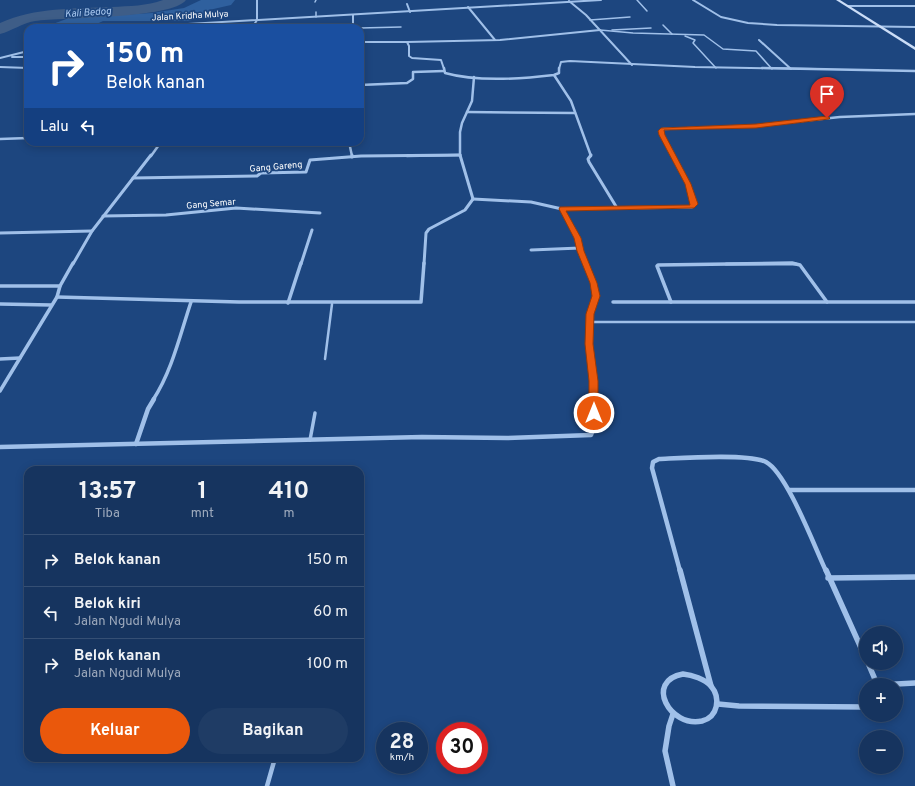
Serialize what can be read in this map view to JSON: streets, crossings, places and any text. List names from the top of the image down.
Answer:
{
  "streets": {
    "street": ["Jalan Kridha Mulya", "Gang Gareng", "Gang Semar"]
  },
  "water": ["Kali Bedog"],
  "page": {
    "turn": ["150 m", "Belok kanan"],
    "then": "Lalu",
    "eta": [
      "13:57",
      "Tiba",
      "1",
      "mnt",
      "410",
      "m"
    ],
    "list": [
      {
        "name": "Belok kanan",
        "value": "150 m"
      },
      {
        "name": "Belok kiri",
        "note": "Jalan Ngudi Mulya",
        "value": "60 m"
      },
      {
        "name": "Belok kanan",
        "note": "Jalan Ngudi Mulya",
        "value": "100 m"
      }
    ],
    "map_buttons": ["+", "−"],
    "buttons": ["Keluar", "Bagikan"],
    "speed": "28 km/h",
    "limit": "30"
  }
}
